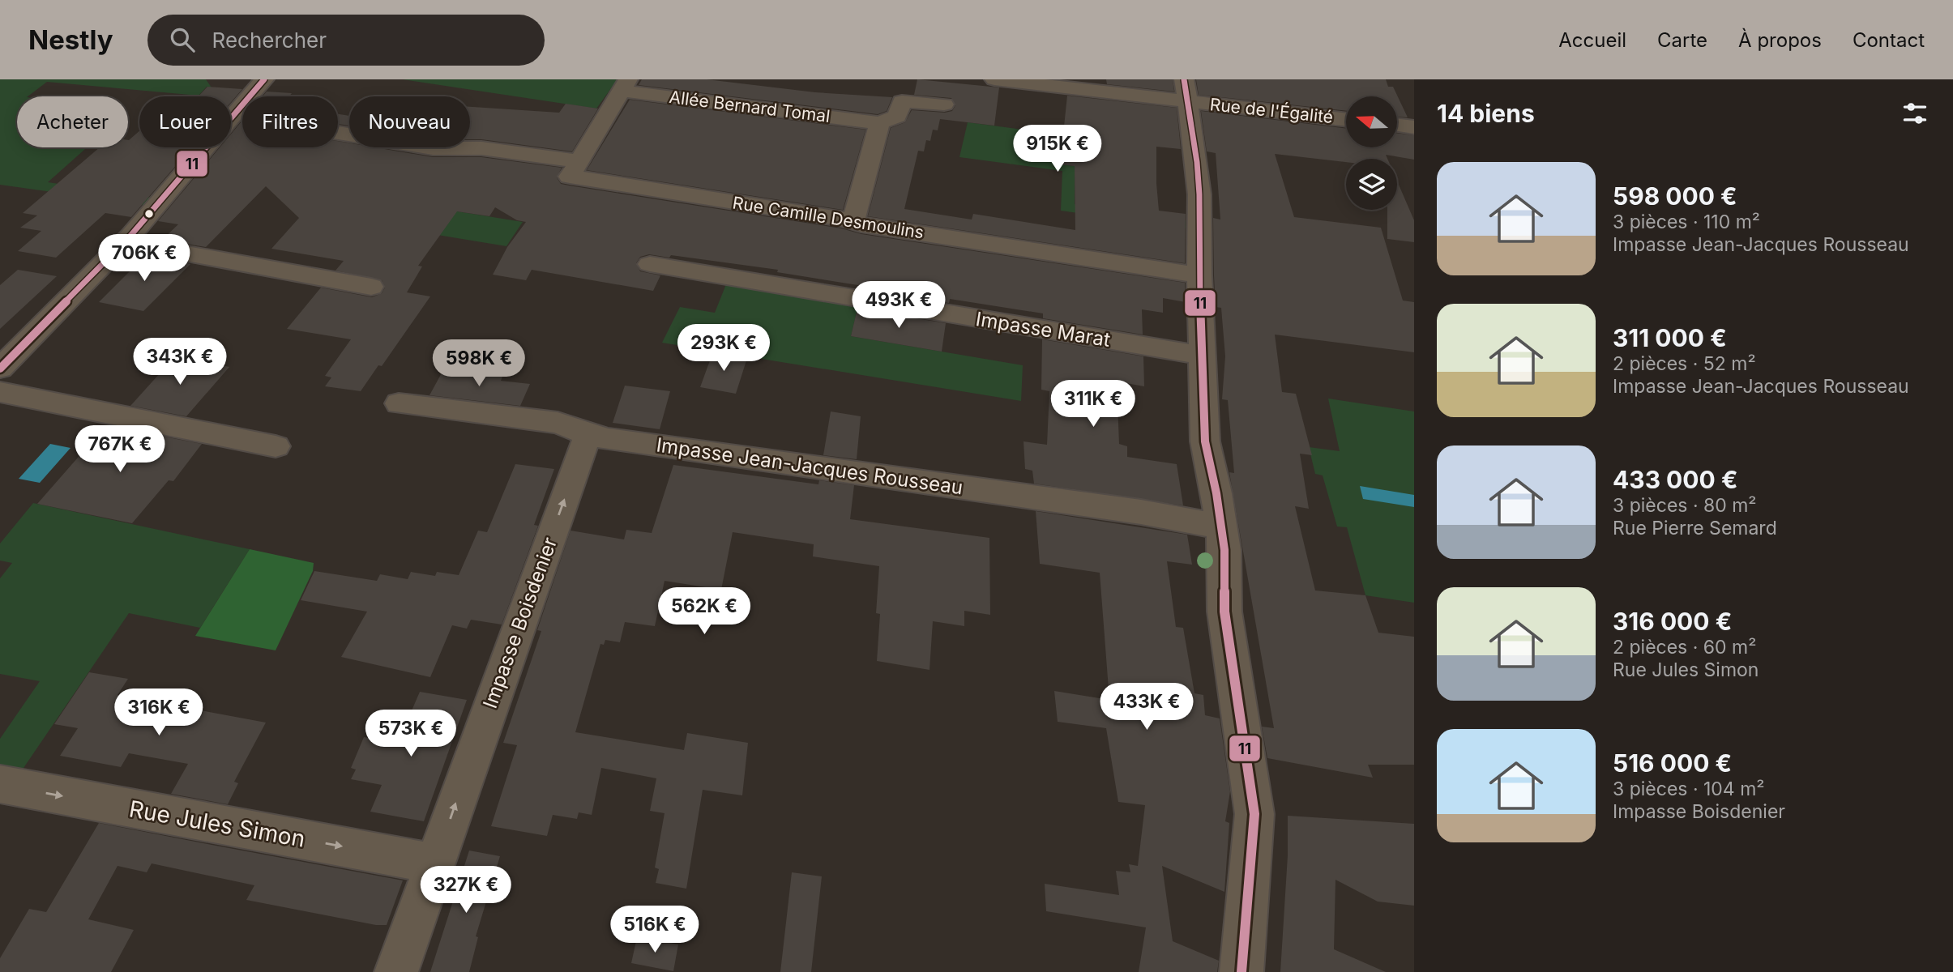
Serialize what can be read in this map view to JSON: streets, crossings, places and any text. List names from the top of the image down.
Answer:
{
  "streets": {
    "street": [
      "Allée Bernard Tomal",
      "Rue de l'Égalité",
      "Rue Camille Desmoulins",
      "Impasse Marat",
      "Impasse Jean-Jacques Rousseau",
      "Impasse Boisdenier",
      "Rue Jules Simon"
    ]
  },
  "crossings": [
    ["Impasse Jean-Jacques Rousseau", "Impasse Boisdenier"],
    ["Impasse Boisdenier", "Rue Jules Simon"]
  ],
  "one_way": ["Impasse Boisdenier", "Rue Jules Simon"],
  "lines": ["transit line 11"],
  "north": "left",
  "page": {
    "header": "Nestly",
    "search": "Rechercher",
    "nav": [
      "Accueil",
      "Carte",
      "À propos",
      "Contact"
    ],
    "heading": "14 biens",
    "chip": [
      "Acheter",
      "Louer",
      "Filtres",
      "Nouveau"
    ],
    "price": [
      "915K €",
      "706K €",
      "493K €",
      "293K €",
      "343K €",
      "598K €",
      "311K €",
      "767K €",
      "562K €",
      "433K €",
      "316K €",
      "573K €",
      "327K €",
      "516K €"
    ],
    "list": [
      {
        "name": "598 000 €",
        "note": "3 pièces · 110 m² · Impasse Jean-Jacques Rousseau"
      },
      {
        "name": "311 000 €",
        "note": "2 pièces · 52 m² · Impasse Jean-Jacques Rousseau"
      },
      {
        "name": "433 000 €",
        "note": "3 pièces · 80 m² · Rue Pierre Semard"
      },
      {
        "name": "316 000 €",
        "note": "2 pièces · 60 m² · Rue Jules Simon"
      },
      {
        "name": "516 000 €",
        "note": "3 pièces · 104 m² · Impasse Boisdenier"
      }
    ]
  }
}
